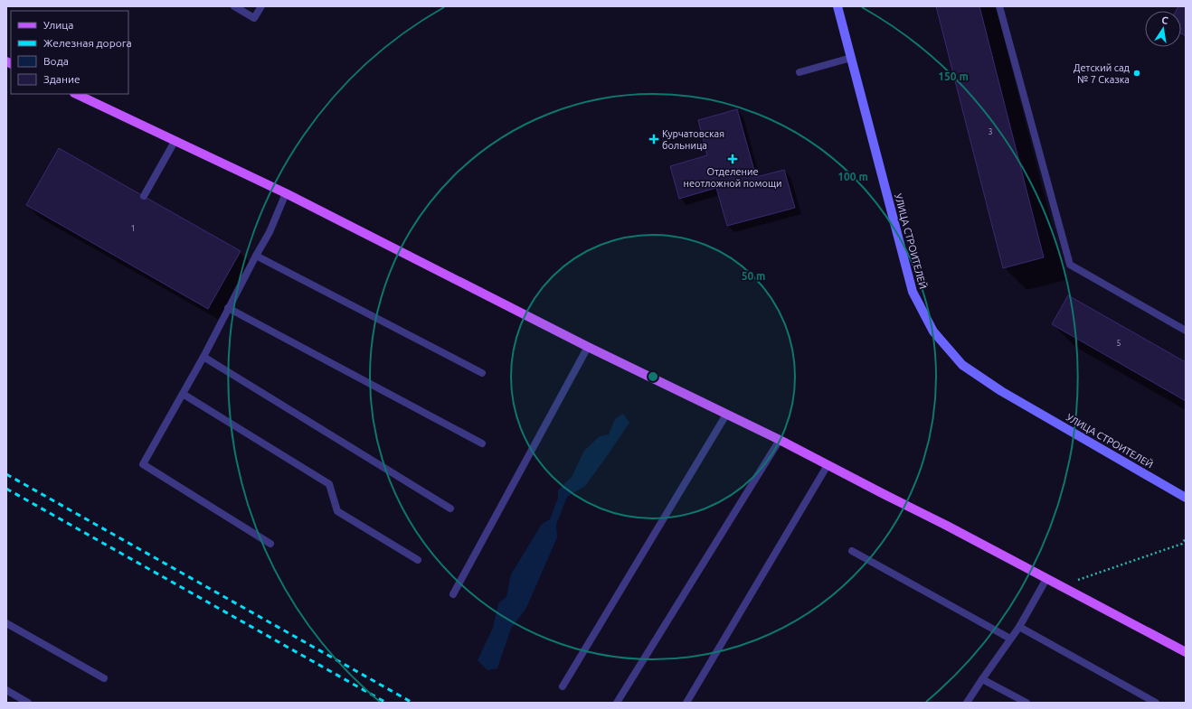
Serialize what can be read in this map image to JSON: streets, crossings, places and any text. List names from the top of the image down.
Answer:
{
  "streets": {
    "street": ["УЛИЦА СТРОИТЕЛЕЙ"]
  },
  "places": {
    "other": ["Детский сад № 7 Сказка"],
    "health": ["Курчатовская больница", "Отделение неотложной помощи"]
  },
  "house_numbers": ["3", "1", "5"],
  "legend": [
    "Улица",
    "Железная дорога",
    "Вода",
    "Здание"
  ],
  "north": "top",
  "rings": ["150 m", "100 m", "50 m"]
}
